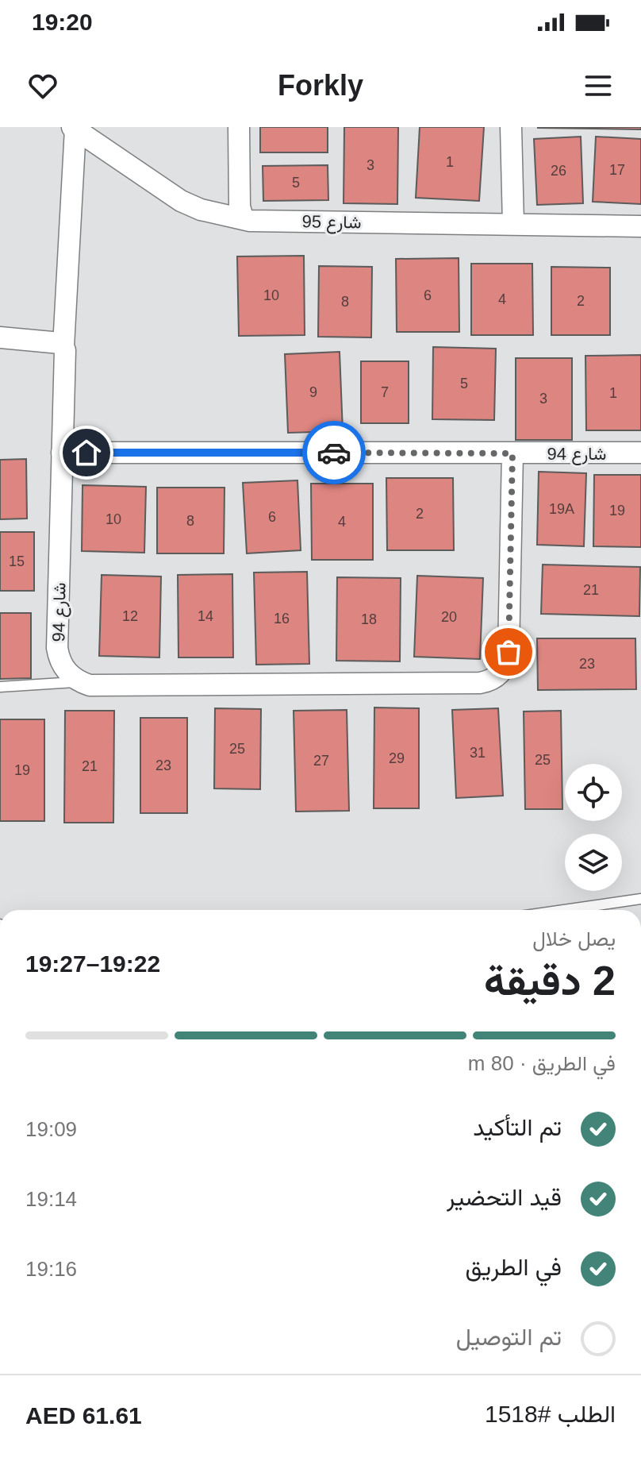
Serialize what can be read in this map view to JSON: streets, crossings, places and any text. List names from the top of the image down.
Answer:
{
  "streets": {
    "street": ["شارع 95", "شارع 94"]
  },
  "house_numbers": [
    "1",
    "3",
    "17",
    "26",
    "5",
    "10",
    "6",
    "4",
    "2",
    "8",
    "5",
    "9",
    "7",
    "1",
    "3",
    "19A",
    "19",
    "2",
    "6",
    "10",
    "8",
    "4",
    "15",
    "21",
    "12",
    "14",
    "20",
    "16",
    "18",
    "23",
    "25",
    "31",
    "29",
    "25",
    "27",
    "23",
    "21",
    "19"
  ],
  "page": {
    "status": "19:20",
    "header": "Forkly",
    "heading": ["2 دقيقة", "يصل خلال", "19:22–19:27"],
    "panel": ["الطلب #1518", "AED 61.61"],
    "bar": "في الطريق · 80 m",
    "list": [
      ["تم التأكيد", "19:09"],
      ["قيد التحضير", "19:14"],
      ["في الطريق", "19:16"],
      "تم التوصيل"
    ]
  }
}
